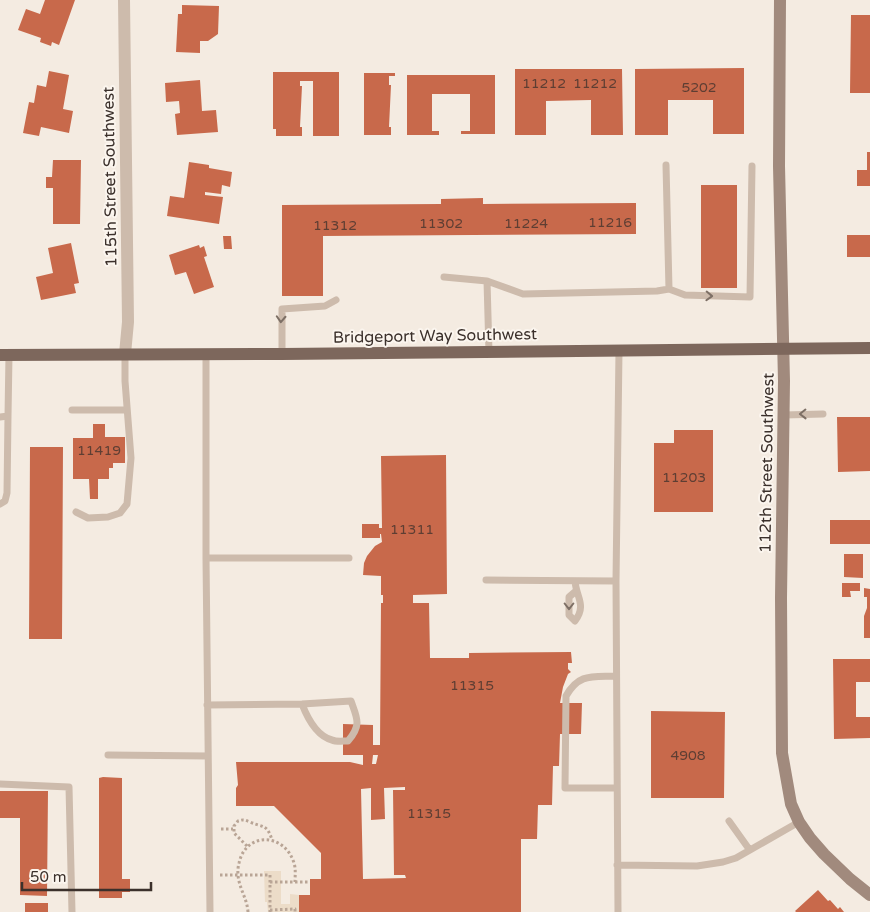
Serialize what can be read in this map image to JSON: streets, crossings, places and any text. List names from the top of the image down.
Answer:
{
  "streets": {
    "main road": ["Bridgeport Way Southwest"],
    "street": ["115th Street Southwest", "112th Street Southwest"]
  },
  "crossings": [
    ["115th Street Southwest", "Bridgeport Way Southwest"],
    ["Bridgeport Way Southwest", "112th Street Southwest"]
  ],
  "house_numbers": [
    "11212",
    "11212",
    "5202",
    "11216",
    "11302",
    "11224",
    "11312",
    "11419",
    "11203",
    "11311",
    "11315",
    "4908",
    "11315"
  ],
  "scale_bar": "50 m"
}
